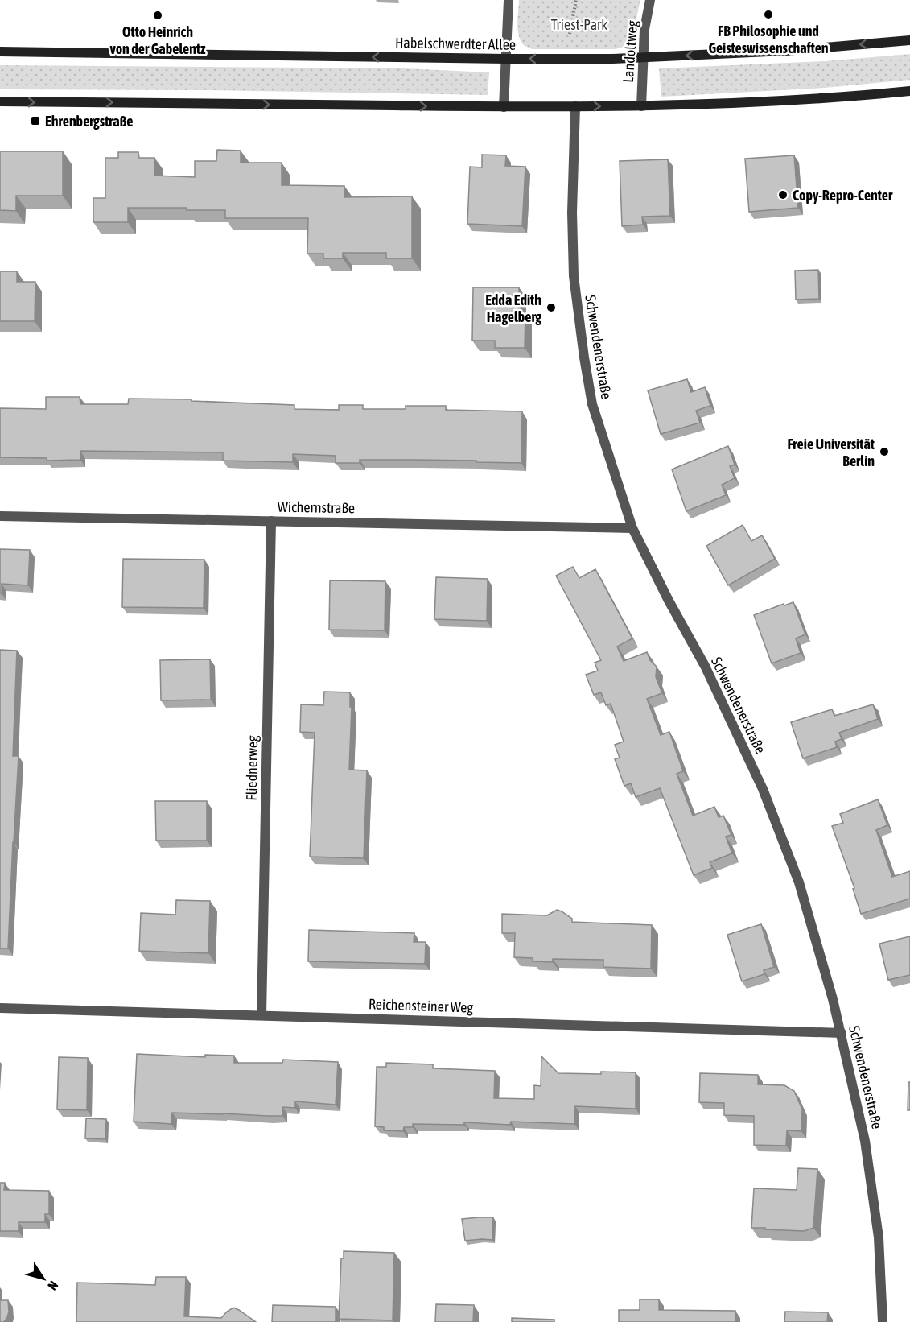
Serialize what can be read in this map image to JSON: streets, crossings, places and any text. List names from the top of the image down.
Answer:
{
  "streets": {
    "main road": ["Habelschwerdter Allee"],
    "street": [
      "Landoltweg",
      "Schwendenerstraße",
      "Wichernstraße",
      "Fliednerweg",
      "Reichensteiner Weg"
    ]
  },
  "crossings": [
    ["Habelschwerdter Allee", "Landoltweg"],
    ["Schwendenerstraße", "Wichernstraße"],
    ["Schwendenerstraße", "Reichensteiner Weg"],
    ["Wichernstraße", "Fliednerweg"],
    ["Fliednerweg", "Reichensteiner Weg"]
  ],
  "parks": ["Triest-Park"],
  "places": {
    "other": [
      "FB Philosophie und Geisteswissenschaften",
      "Otto Heinrich von der Gabelentz",
      "Copy-Repro-Center",
      "Edda Edith Hagelberg",
      "Freie Universität Berlin"
    ],
    "transit": ["Ehrenbergstraße"]
  },
  "north": "bottom right"
}
